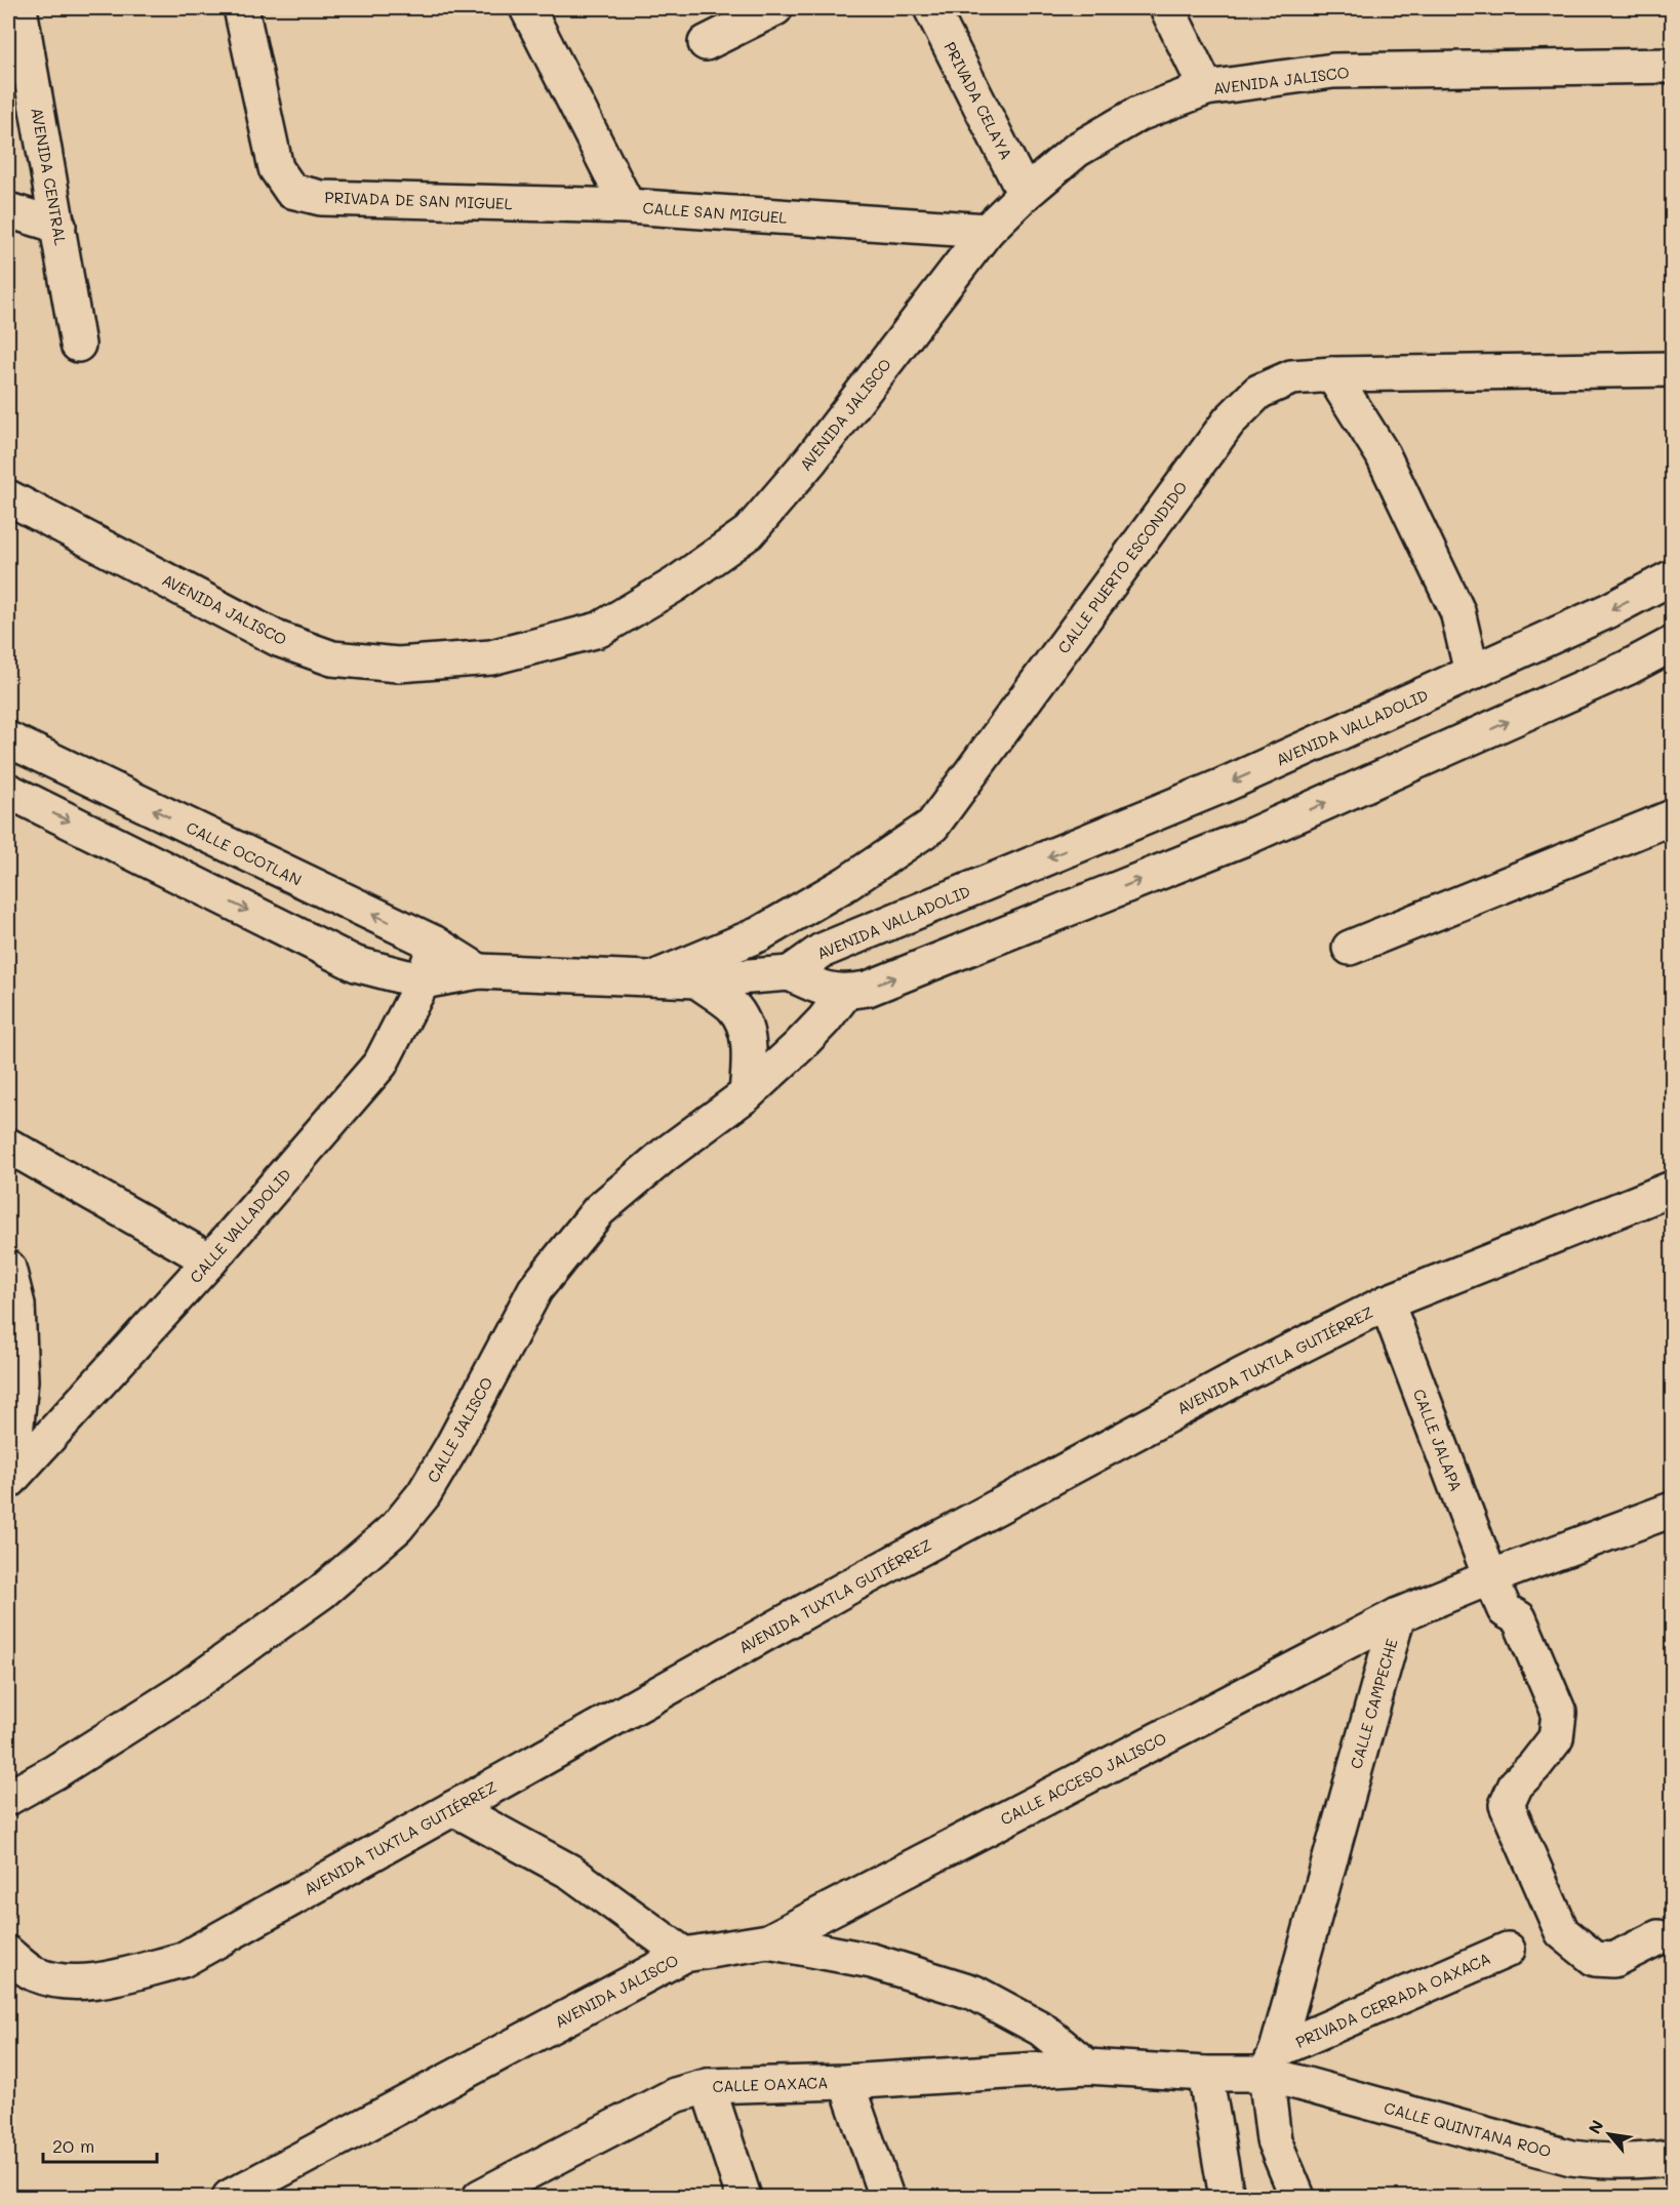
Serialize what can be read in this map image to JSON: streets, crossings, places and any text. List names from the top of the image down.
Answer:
{
  "streets": {
    "street": [
      "AVENIDA JALISCO",
      "PRIVADA CELAYA",
      "AVENIDA CENTRAL",
      "PRIVADA DE SAN MIGUEL",
      "CALLE SAN MIGUEL",
      "CALLE PUERTO ESCONDIDO",
      "AVENIDA VALLADOLID",
      "CALLE OCOTLAN",
      "CALLE VALLADOLID",
      "AVENIDA TUXTLA GUTIÉRREZ",
      "CALLE JALISCO",
      "CALLE JALAPA",
      "CALLE CAMPECHE",
      "CALLE ACCESO JALISCO",
      "PRIVADA CERRADA OAXACA",
      "CALLE OAXACA",
      "CALLE QUINTANA ROO"
    ]
  },
  "crossings": [
    ["AVENIDA JALISCO", "PRIVADA CELAYA"],
    ["AVENIDA JALISCO", "CALLE SAN MIGUEL"],
    ["AVENIDA JALISCO", "CALLE ACCESO JALISCO"],
    ["AVENIDA JALISCO", "CALLE OAXACA"],
    ["PRIVADA DE SAN MIGUEL", "CALLE SAN MIGUEL"],
    ["CALLE PUERTO ESCONDIDO", "CALLE OCOTLAN"],
    ["AVENIDA VALLADOLID", "CALLE OCOTLAN"],
    ["CALLE OCOTLAN", "CALLE VALLADOLID"],
    ["AVENIDA TUXTLA GUTIÉRREZ", "CALLE JALAPA"],
    ["CALLE CAMPECHE", "CALLE ACCESO JALISCO"],
    ["CALLE CAMPECHE", "PRIVADA CERRADA OAXACA"],
    ["CALLE CAMPECHE", "CALLE QUINTANA ROO"],
    ["PRIVADA CERRADA OAXACA", "CALLE QUINTANA ROO"]
  ],
  "scale_bar": "20 m",
  "north": "top left"
}
